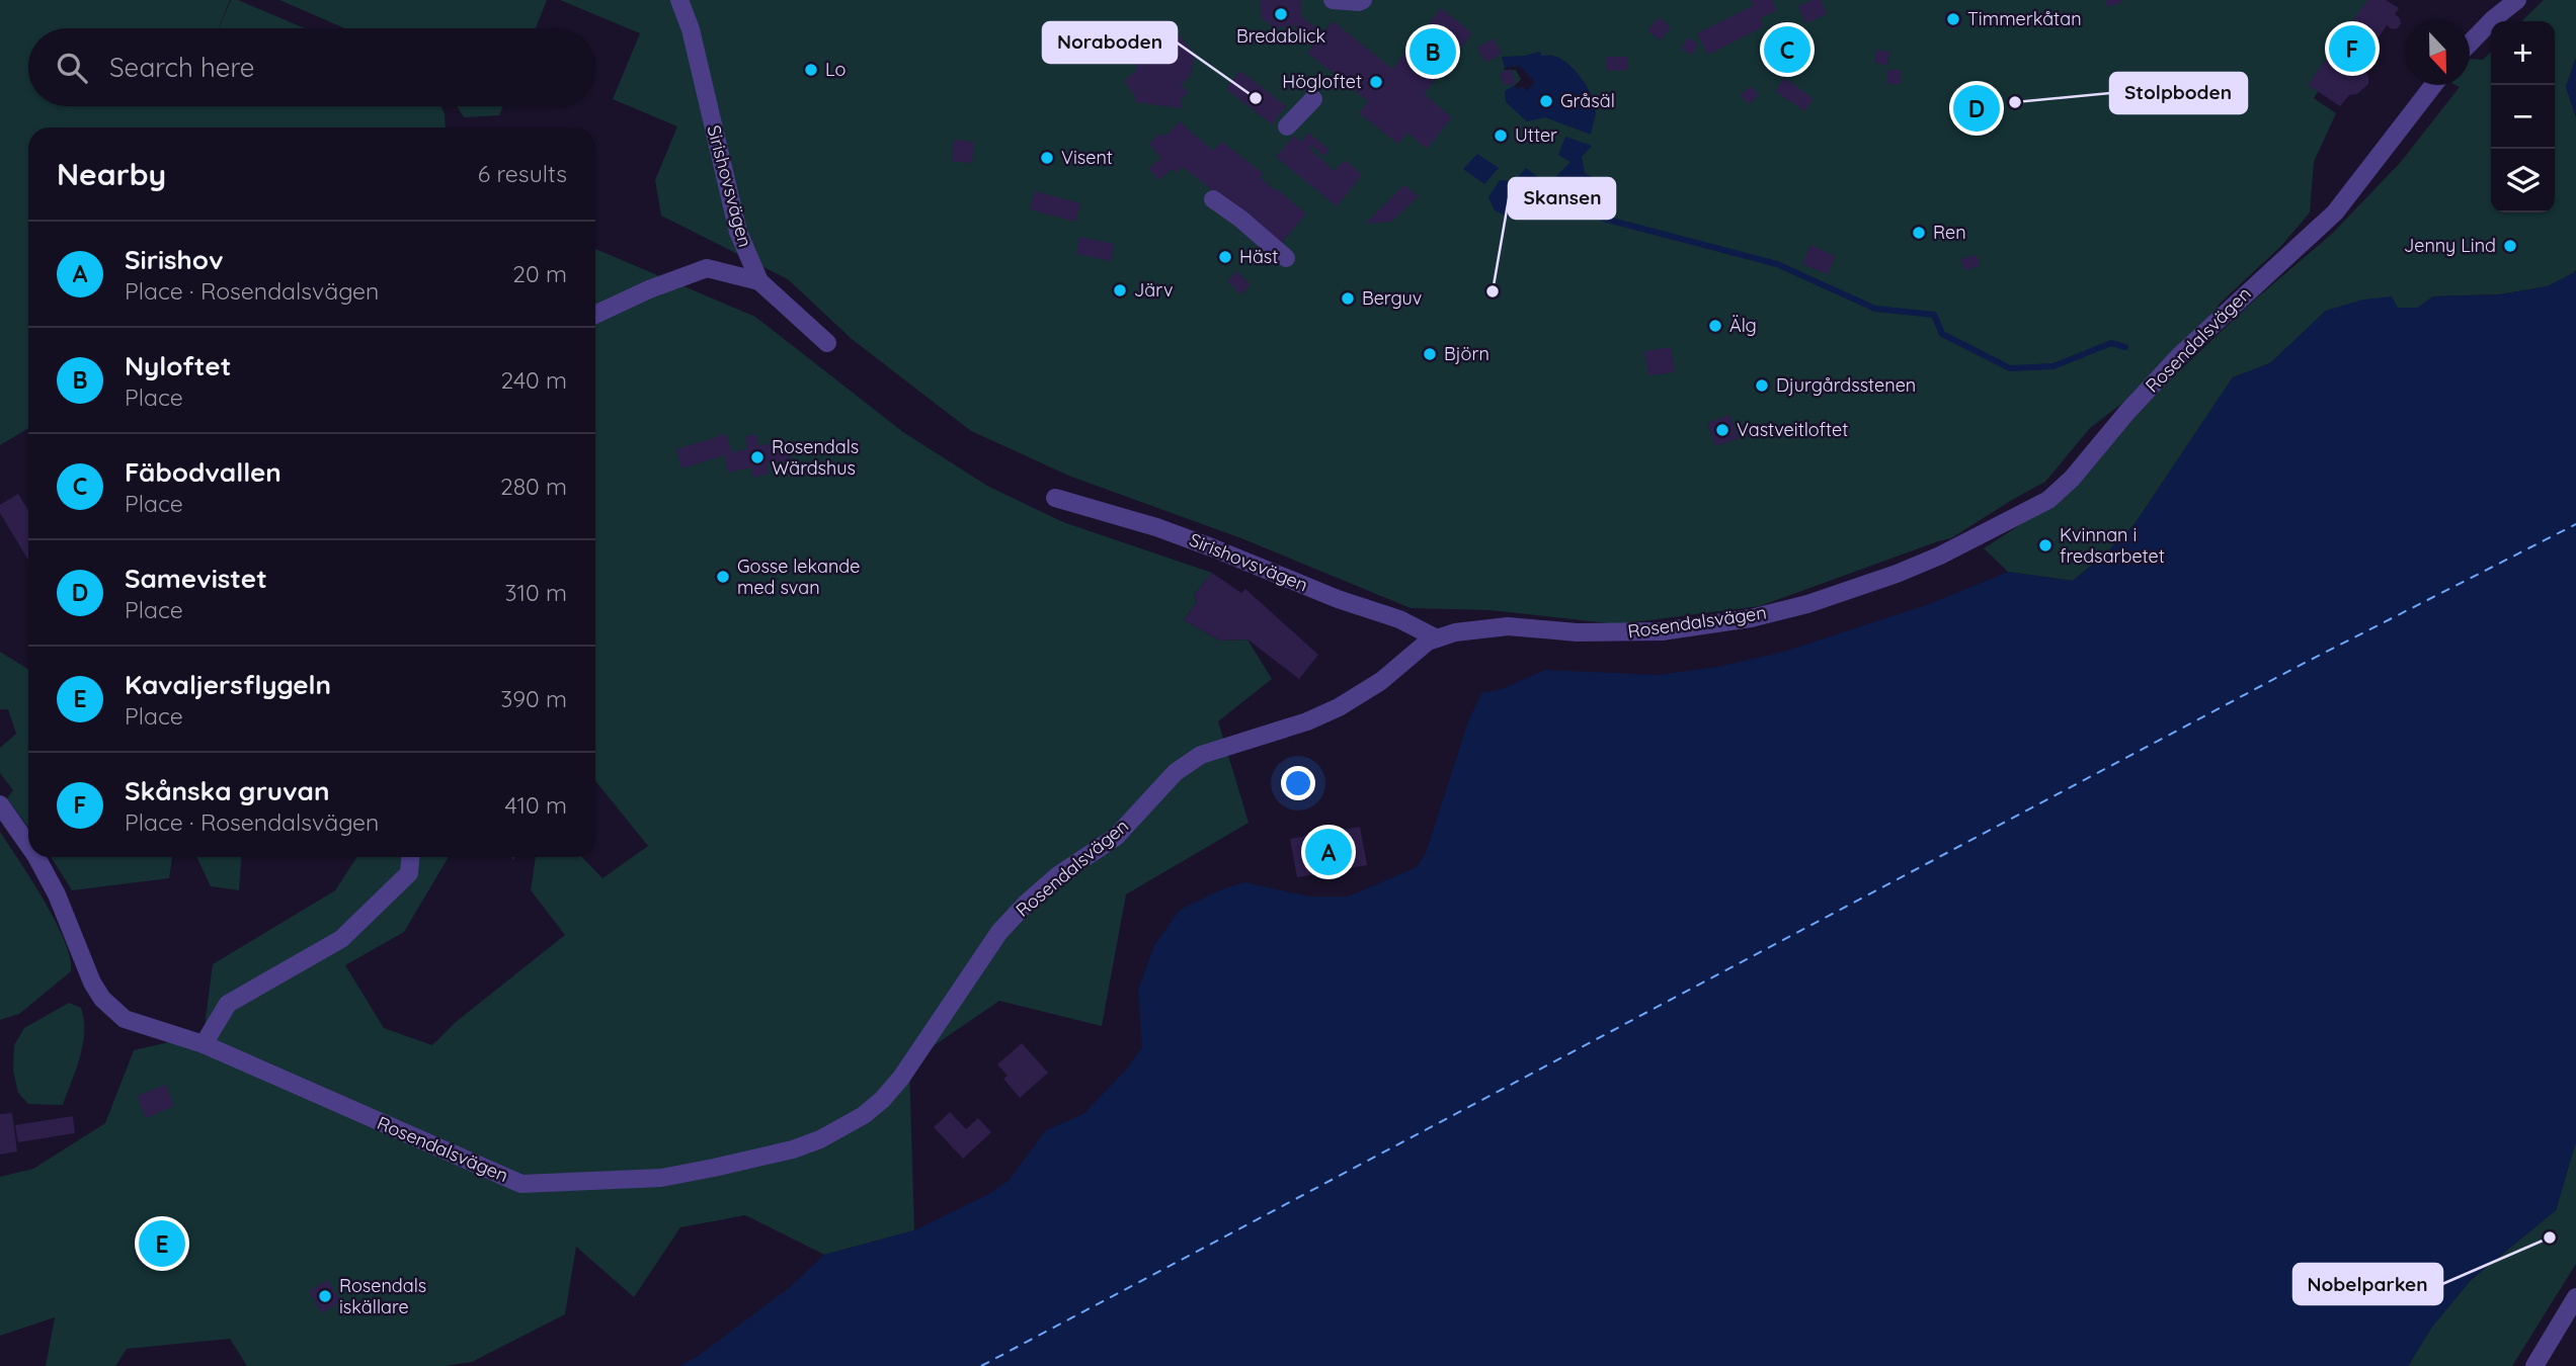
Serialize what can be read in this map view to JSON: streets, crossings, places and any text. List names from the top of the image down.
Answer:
{
  "streets": {
    "street": ["Sirishovsvägen", "Rosendalsvägen"]
  },
  "crossings": [
    ["Sirishovsvägen", "Rosendalsvägen"]
  ],
  "places": [
    "Bredablick",
    "Timmerkåtan",
    "Lo",
    "Högloftet",
    "Noraboden",
    "Gråsäl",
    "Stolpboden",
    "Utter",
    "Visent",
    "Ren",
    "Jenny Lind",
    "Häst",
    "Järv",
    "Skansen",
    "Berguv",
    "Älg",
    "Björn",
    "Djurgårdsstenen",
    "Vastveitloftet",
    "Rosendals Wärdshus",
    "Kvinnan i fredsarbetet",
    "Gosse lekande med svan",
    "Nobelparken",
    "Rosendals iskällare"
  ],
  "north": "bottom",
  "page": {
    "map_buttons": ["+", "−"],
    "pins": [
      "F",
      "C",
      "B",
      "D",
      "A",
      "E"
    ],
    "search": "Search here",
    "heading": ["Nearby", "6 results"],
    "list": [
      {
        "mark": "A",
        "name": "Sirishov",
        "note": "Place · Rosendalsvägen",
        "value": "20 m"
      },
      {
        "mark": "B",
        "name": "Nyloftet",
        "note": "Place",
        "value": "240 m"
      },
      {
        "mark": "C",
        "name": "Fäbodvallen",
        "note": "Place",
        "value": "280 m"
      },
      {
        "mark": "D",
        "name": "Samevistet",
        "note": "Place",
        "value": "310 m"
      },
      {
        "mark": "E",
        "name": "Kavaljersflygeln",
        "note": "Place",
        "value": "390 m"
      },
      {
        "mark": "F",
        "name": "Skånska gruvan",
        "note": "Place · Rosendalsvägen",
        "value": "410 m"
      }
    ]
  }
}
